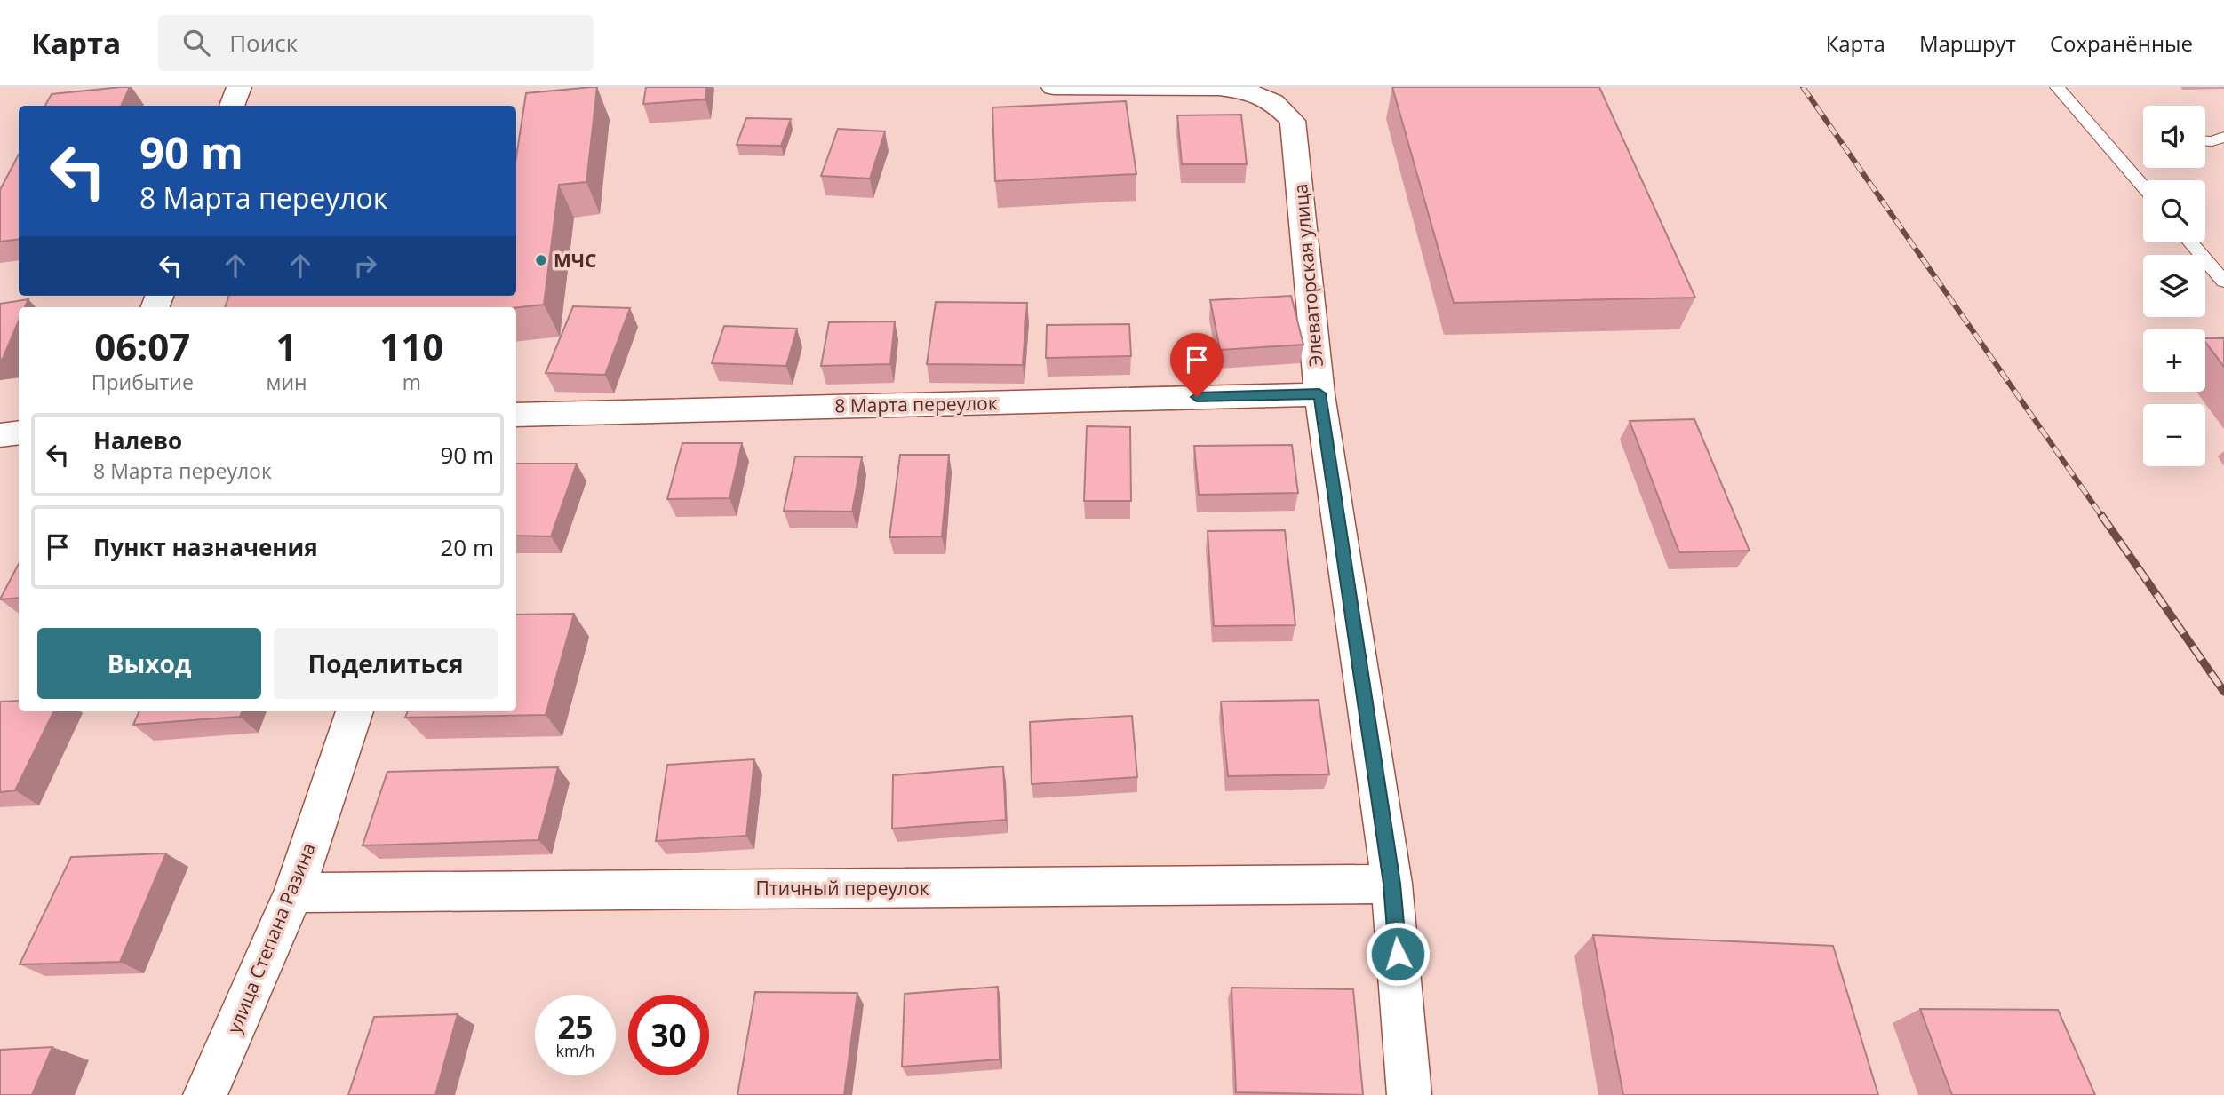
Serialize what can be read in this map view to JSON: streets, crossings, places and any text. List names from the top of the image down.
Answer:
{
  "streets": {
    "street": [
      "Элеваторская улица",
      "8 Марта переулок",
      "Птичный переулок",
      "улица Степана Разина"
    ]
  },
  "crossings": [
    ["Элеваторская улица", "8 Марта переулок"],
    ["Элеваторская улица", "Птичный переулок"],
    ["Птичный переулок", "улица Степана Разина"]
  ],
  "places": ["МЧС"],
  "page": {
    "header": "Карта",
    "search": "Поиск",
    "nav": ["Карта", "Маршрут", "Сохранённые"],
    "map_buttons": ["+", "−"],
    "turn": ["90 m", "8 Марта переулок"],
    "eta": [
      "06:07",
      "Прибытие",
      "1",
      "мин",
      "110",
      "m"
    ],
    "list": [
      {
        "name": "Налево",
        "note": "8 Марта переулок",
        "value": "90 m"
      },
      {
        "name": "Пункт назначения",
        "value": "20 m"
      }
    ],
    "buttons": ["Выход", "Поделиться"],
    "speed": "25 km/h",
    "limit": "30"
  }
}
